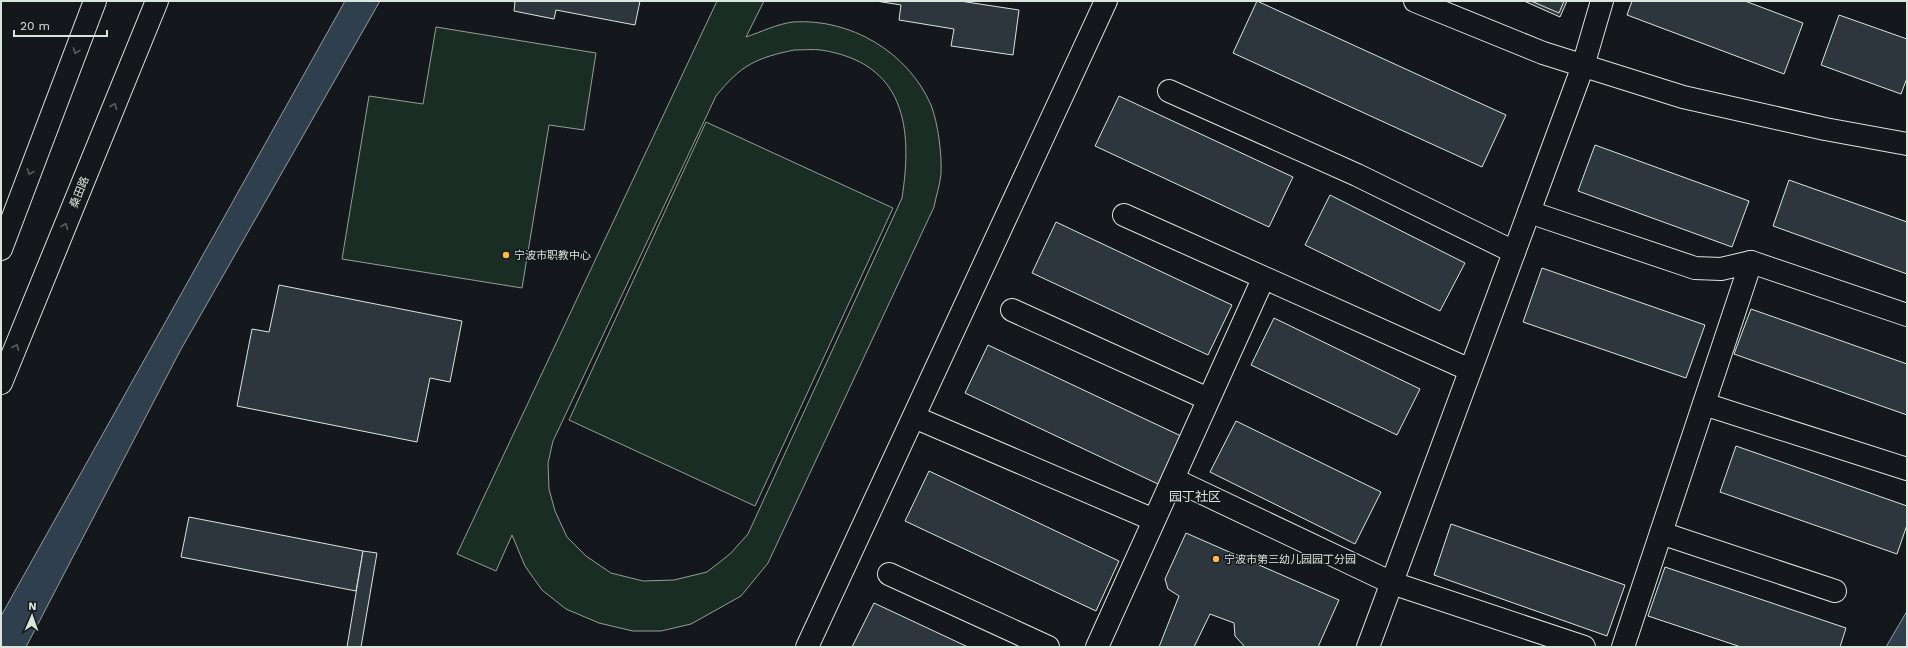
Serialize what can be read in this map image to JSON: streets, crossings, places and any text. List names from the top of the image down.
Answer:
{
  "streets": {
    "street": ["桑田路"]
  },
  "districts": ["园丁社区"],
  "places": ["宁波市职教中心", "宁波市第三幼儿园园丁分园"],
  "scale_bar": "20 m",
  "north": "top"
}
